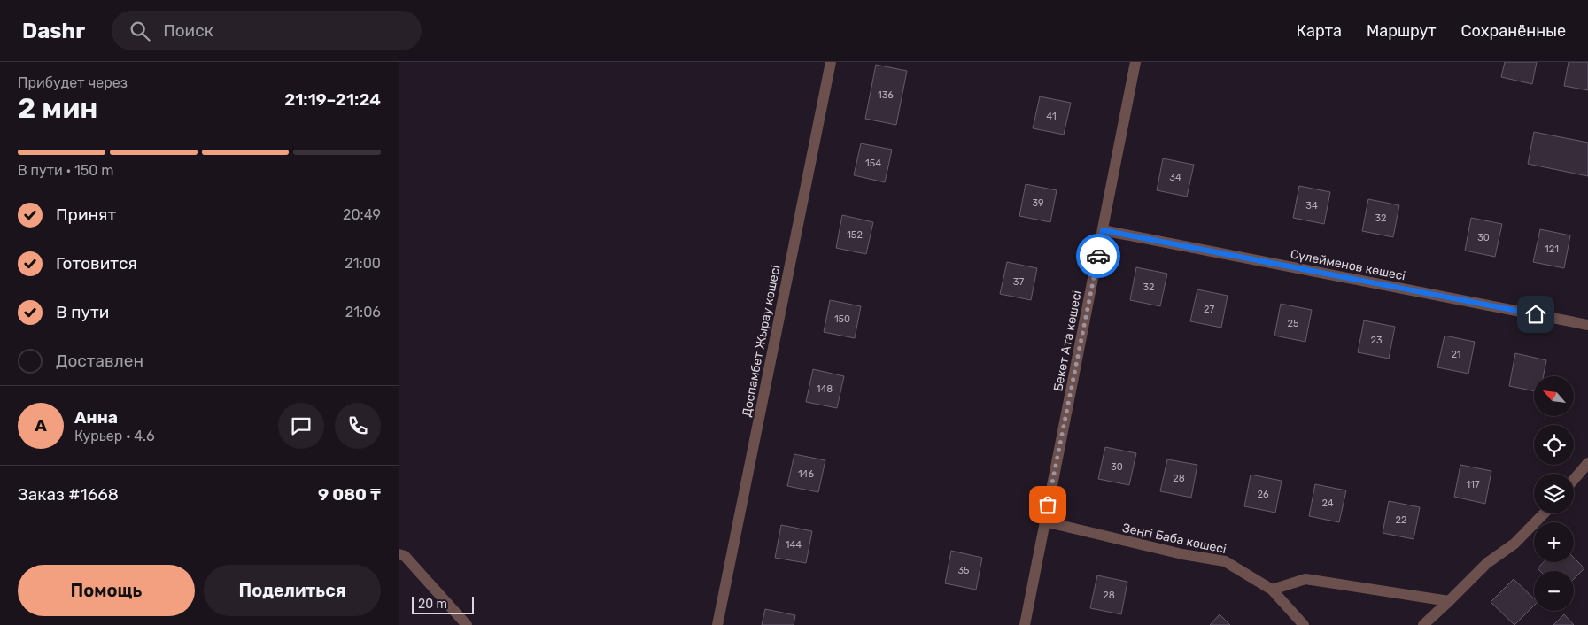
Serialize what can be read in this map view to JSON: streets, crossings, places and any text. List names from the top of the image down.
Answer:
{
  "streets": {
    "street": [
      "Сүлейменов көшесі",
      "Доспамбет Жырау көшесі",
      "Бекет Ата көшесі",
      "Зеңгі Баба көшесі"
    ]
  },
  "crossings": [
    ["Сүлейменов көшесі", "Бекет Ата көшесі"],
    ["Бекет Ата көшесі", "Зеңгі Баба көшесі"]
  ],
  "house_numbers": [
    "136",
    "41",
    "154",
    "34",
    "39",
    "34",
    "32",
    "152",
    "30",
    "121",
    "37",
    "32",
    "27",
    "150",
    "25",
    "23",
    "21",
    "148",
    "30",
    "146",
    "28",
    "117",
    "26",
    "24",
    "22",
    "144",
    "35",
    "28"
  ],
  "scale_bar": "20 m",
  "north": "top left",
  "page": {
    "header": "Dashr",
    "search": "Поиск",
    "nav": ["Карта", "Маршрут", "Сохранённые"],
    "heading": ["2 мин", "Прибудет через", "21:19–21:24"],
    "panel": [
      "Анна",
      "Курьер · 4.6",
      "Заказ #1668",
      "9 080 ₸"
    ],
    "bar": "В пути · 150 m",
    "list": [
      ["Принят", "20:49"],
      ["Готовится", "21:00"],
      ["В пути", "21:06"],
      "Доставлен"
    ],
    "map_buttons": ["+", "−"],
    "round": "А",
    "buttons": ["Помощь", "Поделиться"],
    "scale": "20 m"
  }
}
